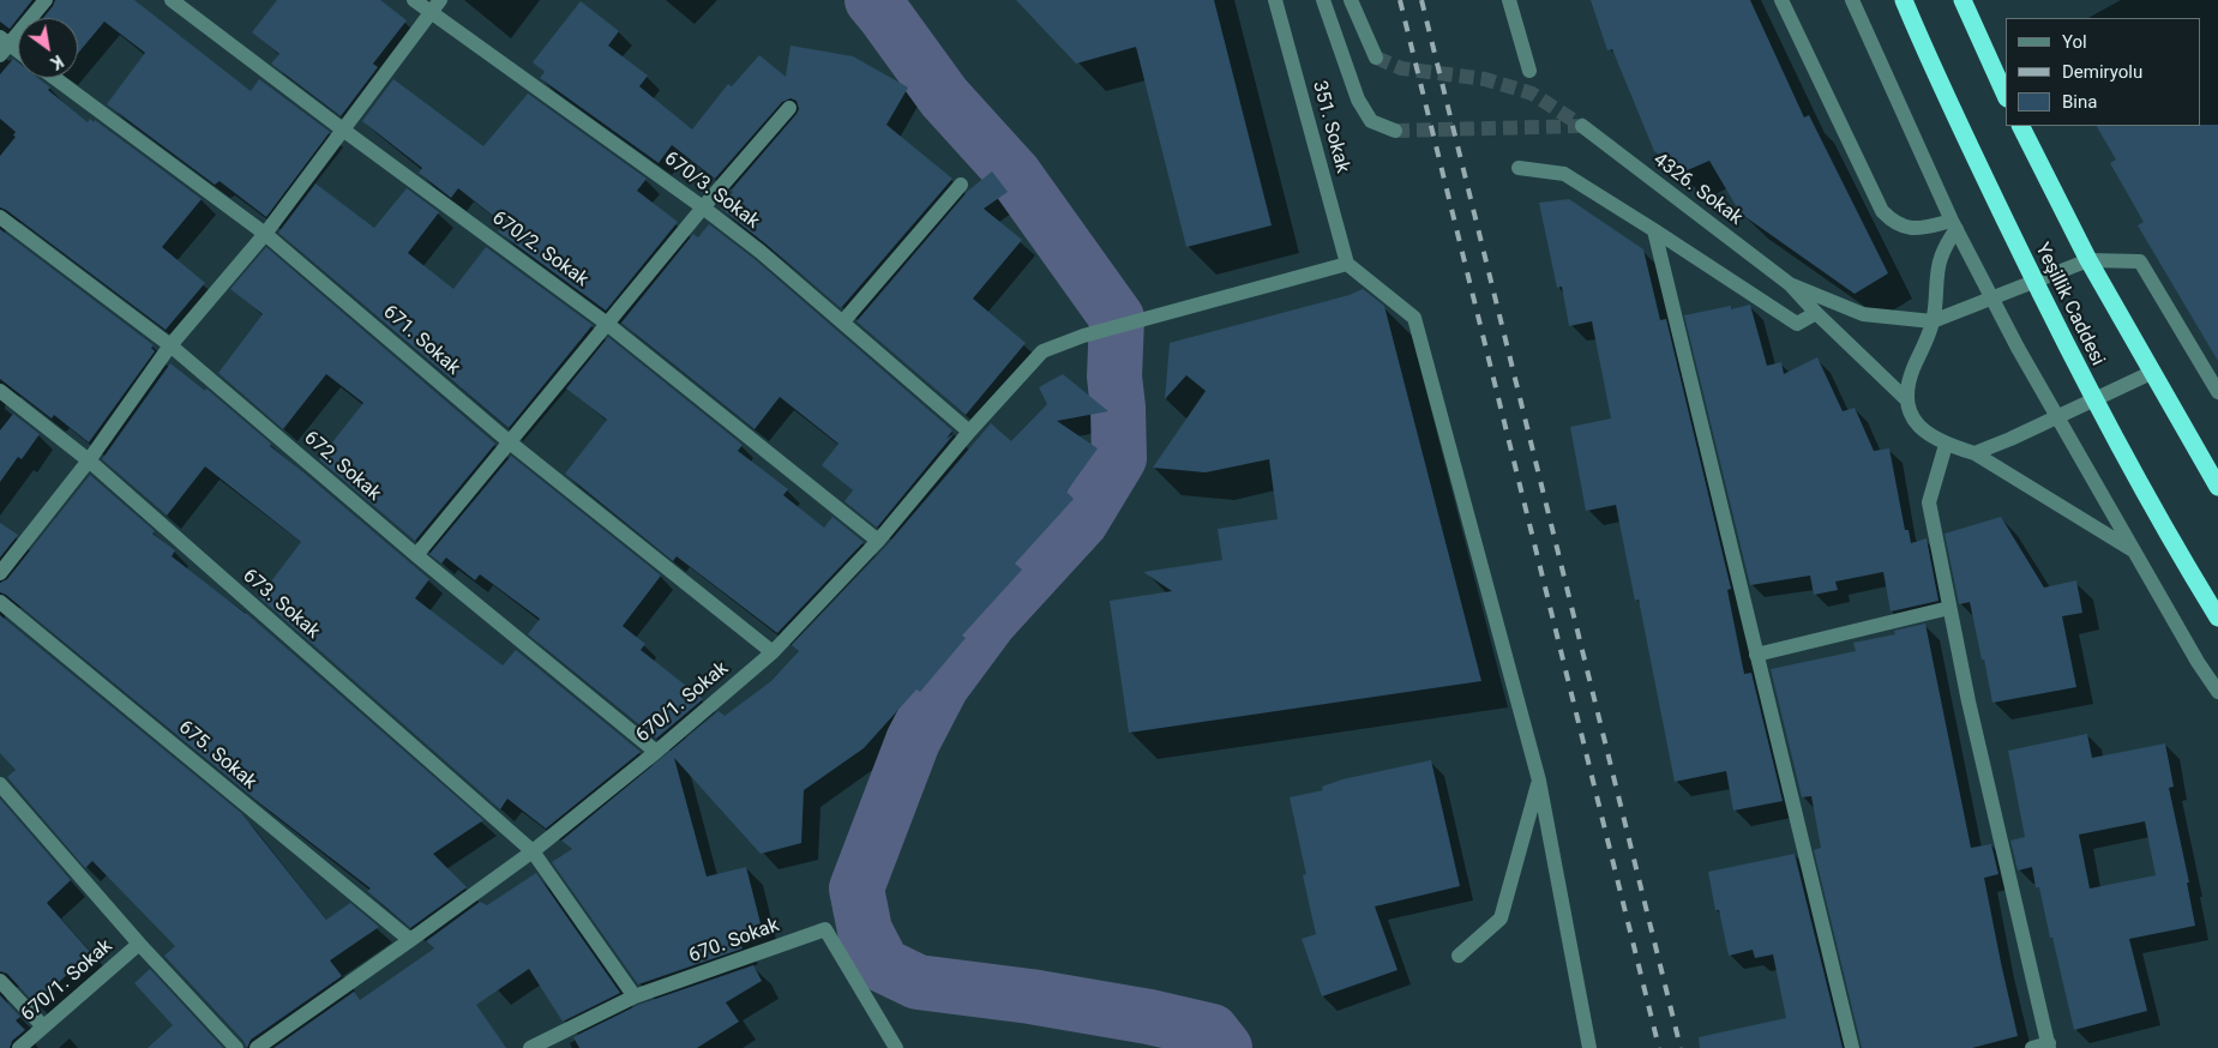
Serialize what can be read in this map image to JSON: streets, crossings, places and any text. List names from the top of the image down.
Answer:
{
  "streets": {
    "highway": ["Yeşillik Caddesi"],
    "street": [
      "351. Sokak",
      "4326. Sokak",
      "670/3. Sokak",
      "670/2. Sokak",
      "671. Sokak",
      "672. Sokak",
      "673. Sokak",
      "670/1. Sokak",
      "675. Sokak",
      "670. Sokak"
    ]
  },
  "crossings": [
    ["351. Sokak", "670/1. Sokak"],
    ["670/3. Sokak", "670/1. Sokak"],
    ["670/2. Sokak", "670/1. Sokak"],
    ["671. Sokak", "670/1. Sokak"],
    ["672. Sokak", "670/1. Sokak"],
    ["673. Sokak", "670/1. Sokak"],
    ["673. Sokak", "670. Sokak"],
    ["670/1. Sokak", "675. Sokak"]
  ],
  "legend": ["Yol", "Demiryolu", "Bina"],
  "north": "bottom right"
}
